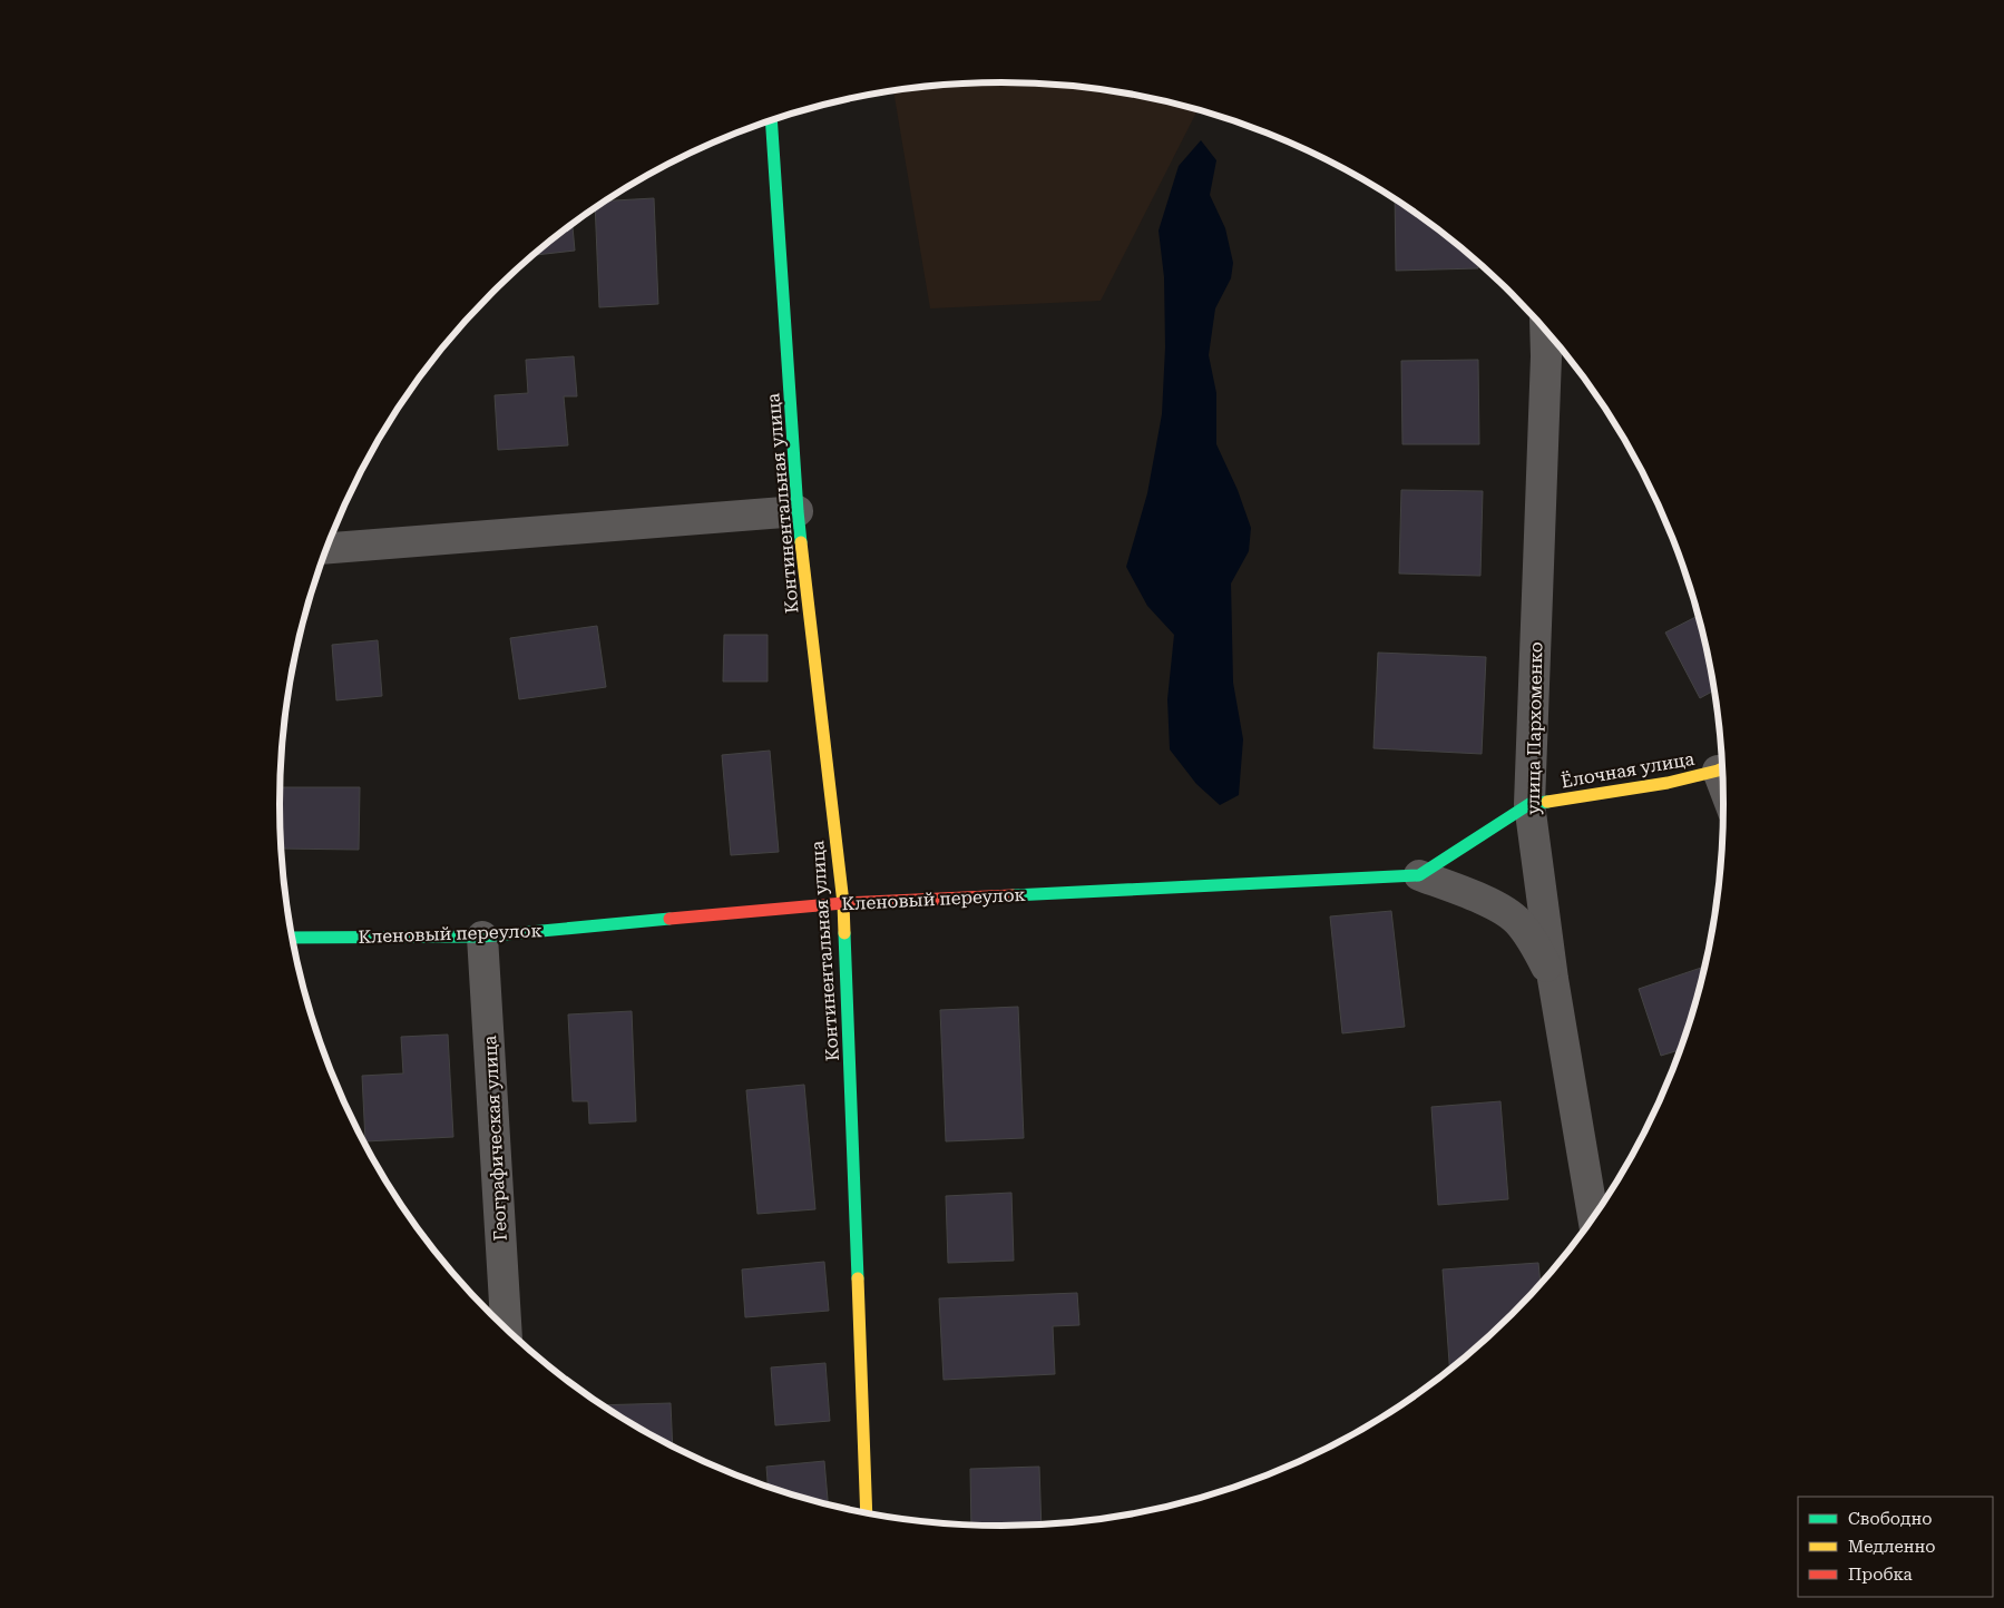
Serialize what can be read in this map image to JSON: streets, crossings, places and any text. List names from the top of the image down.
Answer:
{
  "streets": {
    "street": [
      "Континентальная улица",
      "улица Пархоменко",
      "Ёлочная улица",
      "Кленовый переулок",
      "Географическая улица"
    ]
  },
  "crossings": [
    ["Континентальная улица", "Кленовый переулок"],
    ["улица Пархоменко", "Ёлочная улица"],
    ["улица Пархоменко", "Кленовый переулок"],
    ["Ёлочная улица", "Кленовый переулок"],
    ["Кленовый переулок", "Географическая улица"]
  ],
  "legend": ["Свободно", "Медленно", "Пробка"]
}
